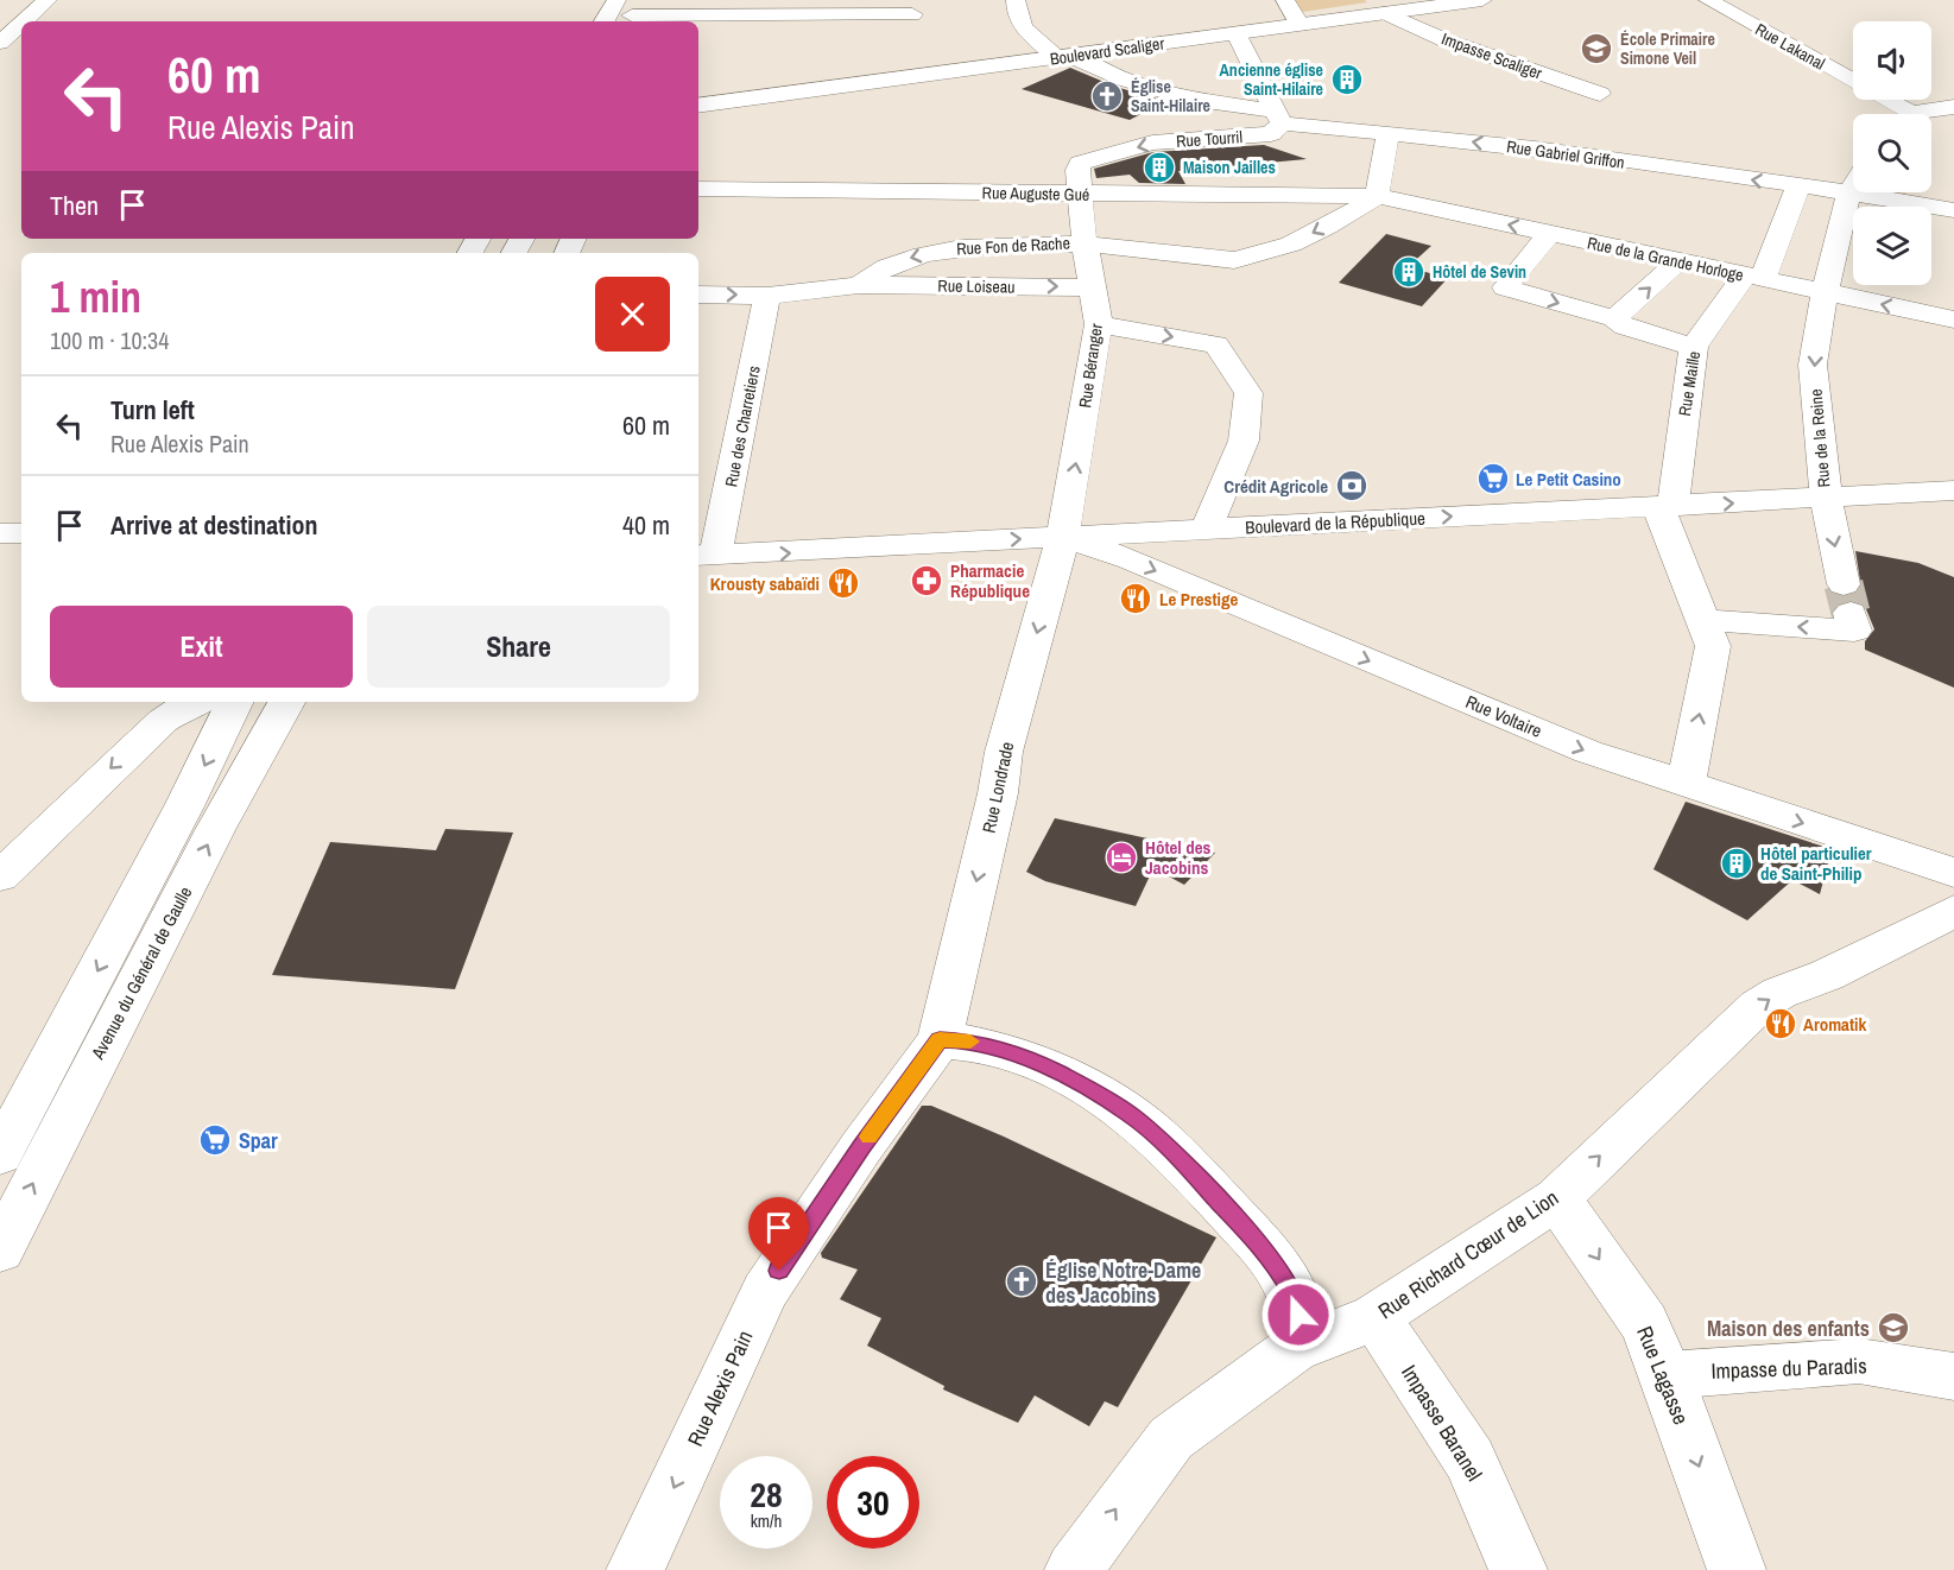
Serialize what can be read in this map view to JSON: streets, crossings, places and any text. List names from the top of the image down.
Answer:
{
  "streets": {
    "street": [
      "Rue Lakanal",
      "Boulevard Scaliger",
      "Impasse Scaliger",
      "Rue Tourril",
      "Rue Gabriel Griffon",
      "Rue Auguste Gué",
      "Rue Fon de Rache",
      "Rue de la Grande Horloge",
      "Rue Loiseau",
      "Rue Béranger",
      "Rue Maille",
      "Rue des Charretiers",
      "Rue de la Reine",
      "Boulevard de la République",
      "Rue Voltaire",
      "Rue Londrade",
      "Avenue du Général de Gaulle",
      "Rue Richard Cœur de Lion",
      "Impasse du Paradis",
      "Rue Lagasse",
      "Rue Alexis Pain",
      "Impasse Baranel"
    ]
  },
  "crossings": [
    ["Boulevard Scaliger", "Impasse Scaliger"],
    ["Boulevard Scaliger", "Rue Gabriel Griffon"],
    ["Rue Tourril", "Rue Gabriel Griffon"],
    ["Rue Tourril", "Rue Auguste Gué"],
    ["Rue Tourril", "Rue Béranger"],
    ["Rue Gabriel Griffon", "Rue Maille"],
    ["Rue Gabriel Griffon", "Rue de la Reine"],
    ["Rue Auguste Gué", "Rue Fon de Rache"],
    ["Rue Auguste Gué", "Rue de la Grande Horloge"],
    ["Rue Auguste Gué", "Rue Béranger"],
    ["Rue Fon de Rache", "Rue de la Grande Horloge"],
    ["Rue Fon de Rache", "Rue Loiseau"],
    ["Rue Fon de Rache", "Rue Béranger"],
    ["Rue Fon de Rache", "Rue des Charretiers"],
    ["Rue de la Grande Horloge", "Rue Maille"],
    ["Rue de la Grande Horloge", "Rue de la Reine"],
    ["Rue Loiseau", "Rue Béranger"],
    ["Rue Béranger", "Boulevard de la République"],
    ["Rue Béranger", "Rue Voltaire"],
    ["Rue Béranger", "Rue Londrade"],
    ["Rue Maille", "Boulevard de la République"],
    ["Rue des Charretiers", "Boulevard de la République"],
    ["Rue de la Reine", "Boulevard de la République"],
    ["Boulevard de la République", "Rue Voltaire"],
    ["Boulevard de la République", "Rue Londrade"],
    ["Rue Voltaire", "Rue Londrade"],
    ["Rue Londrade", "Rue Alexis Pain"],
    ["Rue Richard Cœur de Lion", "Rue Lagasse"],
    ["Rue Richard Cœur de Lion", "Impasse Baranel"],
    ["Impasse du Paradis", "Rue Lagasse"]
  ],
  "one_way": [
    "Rue Gabriel Griffon",
    "Rue de la Grande Horloge",
    "Rue Loiseau",
    "Rue Béranger",
    "Boulevard de la République",
    "Rue Voltaire",
    "Rue Londrade",
    "Rue Richard Cœur de Lion",
    "Rue Lagasse",
    "Rue Alexis Pain"
  ],
  "places": {
    "school or university": ["École Primaire Simone Veil", "Maison des enfants"],
    "building": [
      "Ancienne église Saint-Hilaire",
      "Maison Jailles",
      "Hôtel de Sevin",
      "Hôtel particulier de Saint-Philip"
    ],
    "church": ["Église Saint-Hilaire", "Église Notre-Dame des Jacobins"],
    "supermarket": ["Le Petit Casino", "Spar"],
    "bank": ["Crédit Agricole"],
    "pharmacy": ["Pharmacie République"],
    "restaurant": ["Krousty sabaïdi", "Le Prestige", "Aromatik"],
    "hotel": ["Hôtel des Jacobins"]
  },
  "page": {
    "turn": ["60 m", "Rue Alexis Pain"],
    "then": "Then",
    "heading": ["1 min", "100 m · 10:34"],
    "list": [
      {
        "name": "Turn left",
        "note": "Rue Alexis Pain",
        "value": "60 m"
      },
      {
        "name": "Arrive at destination",
        "value": "40 m"
      }
    ],
    "buttons": ["Exit", "Share"],
    "speed": "28 km/h",
    "limit": "30"
  }
}
